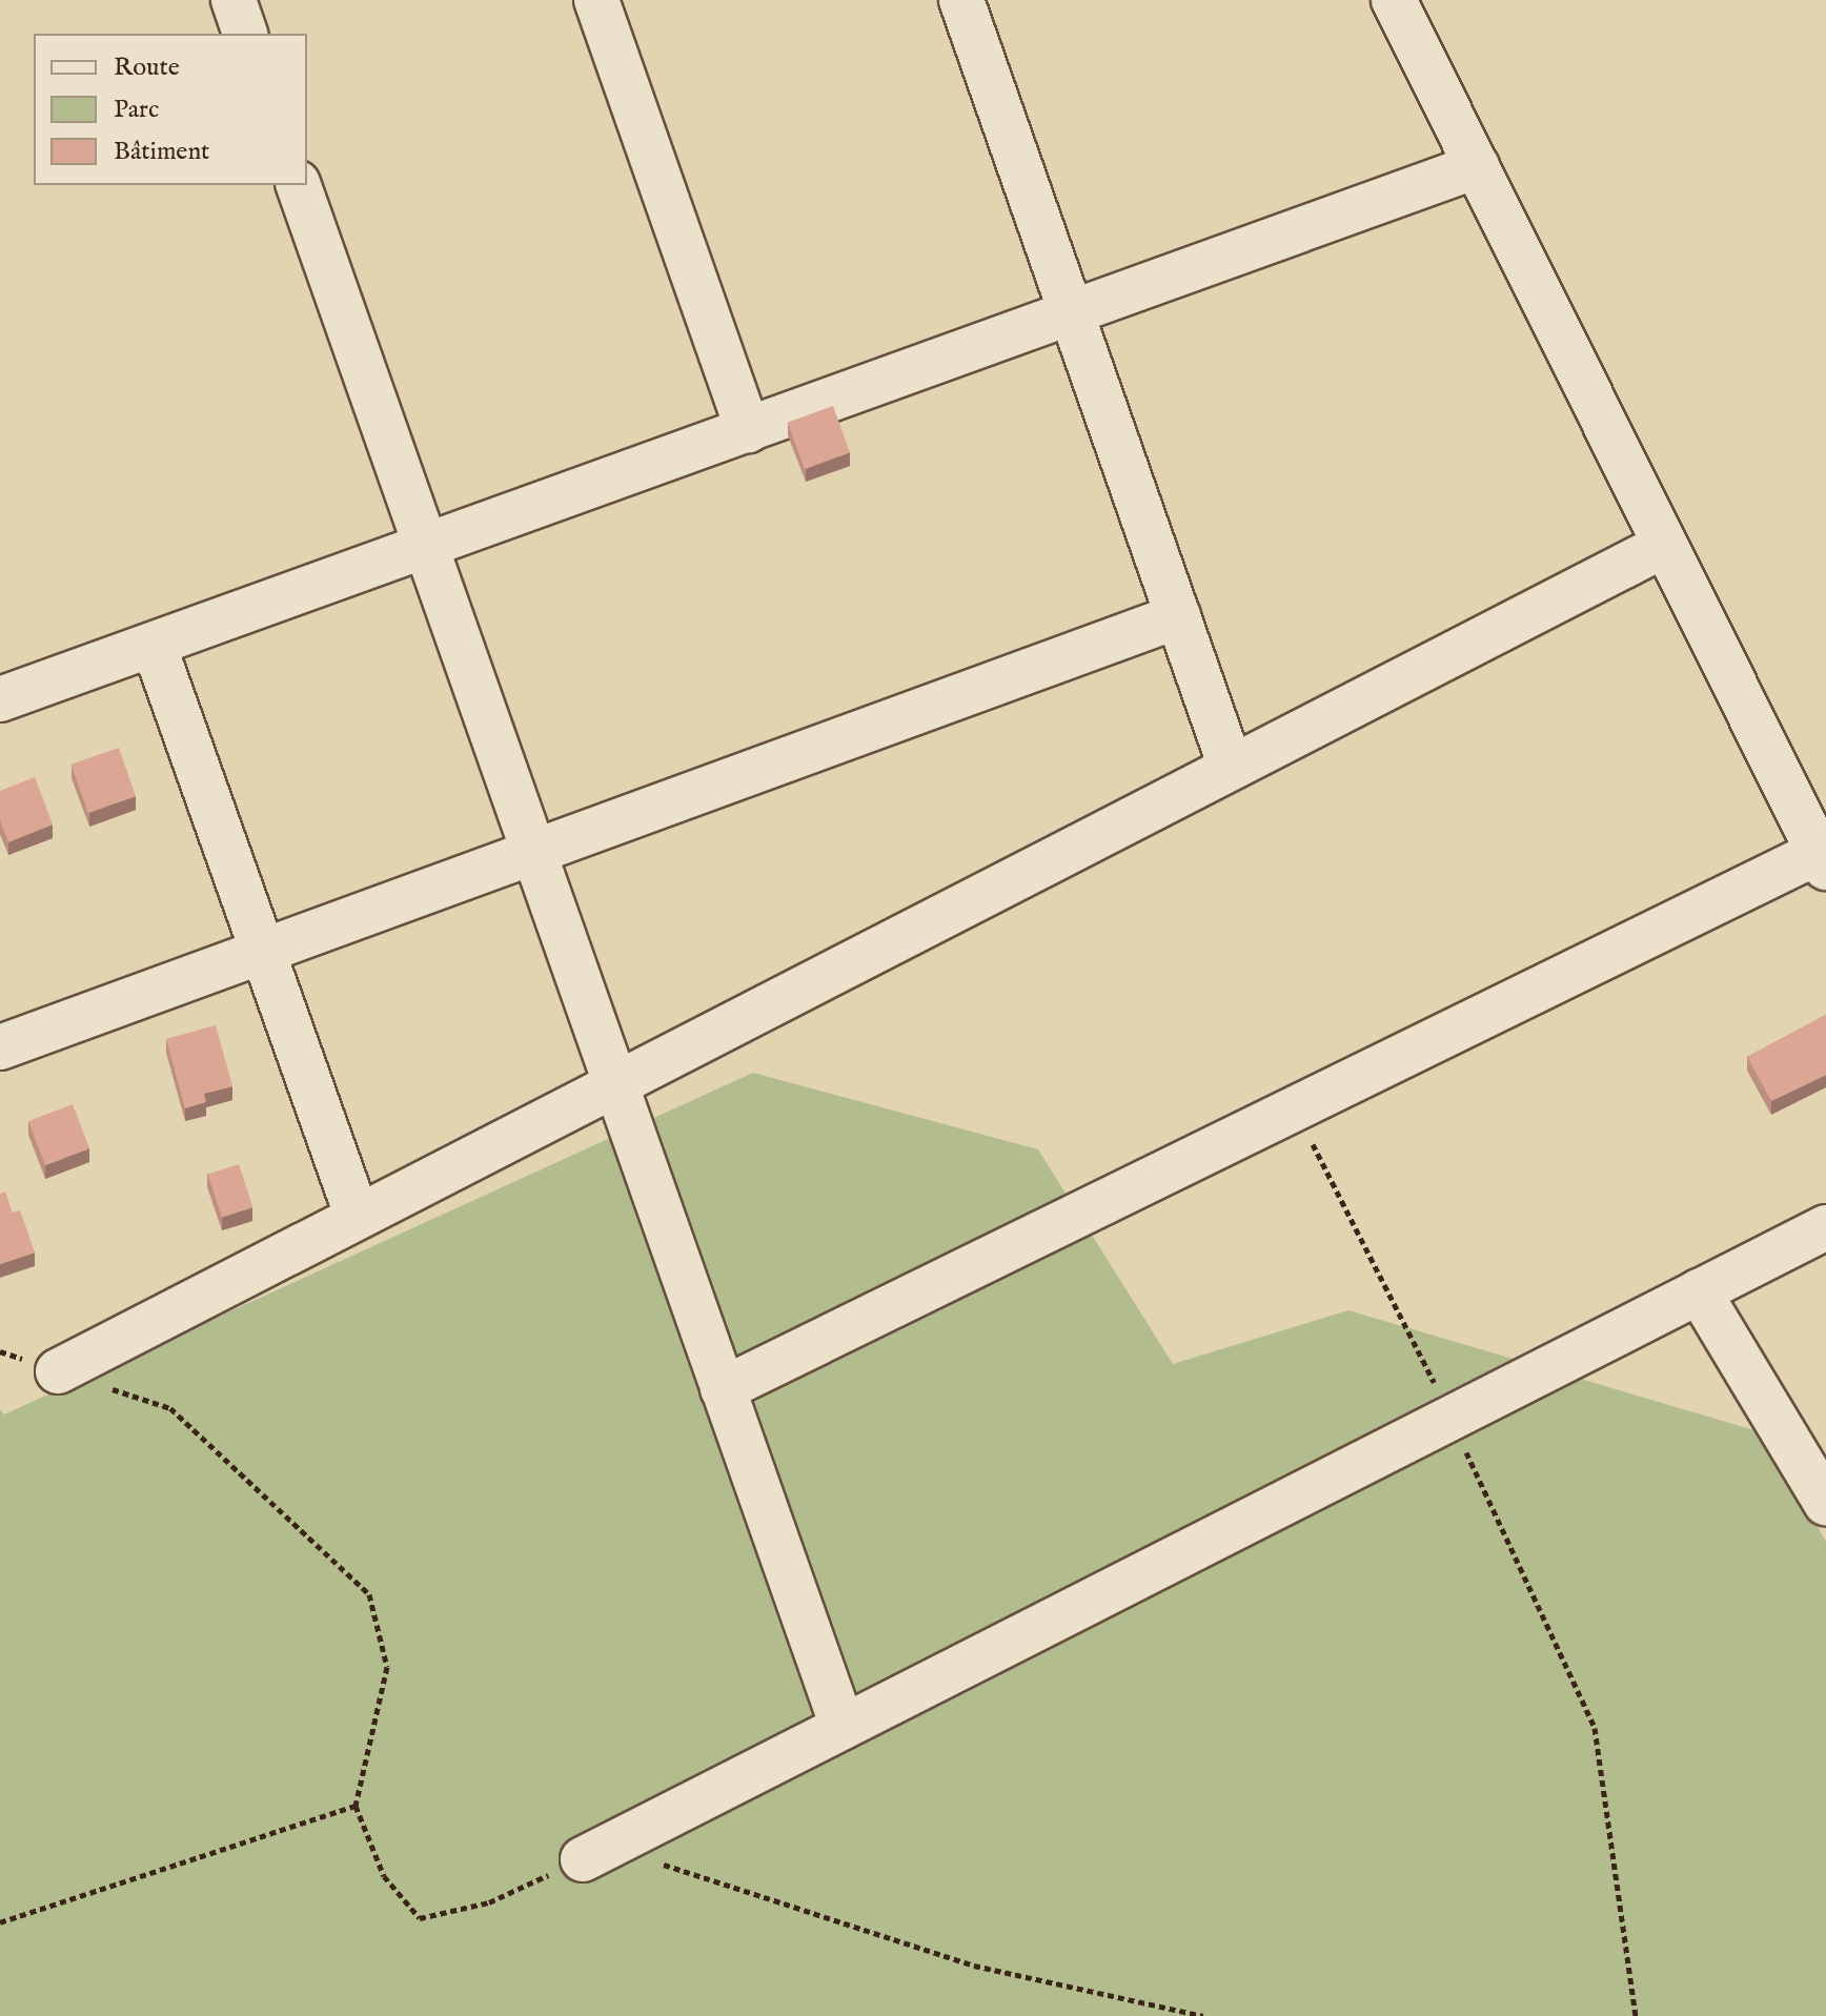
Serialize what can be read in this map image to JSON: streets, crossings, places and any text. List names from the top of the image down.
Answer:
{
  "legend": ["Route", "Parc", "Bâtiment"]
}
